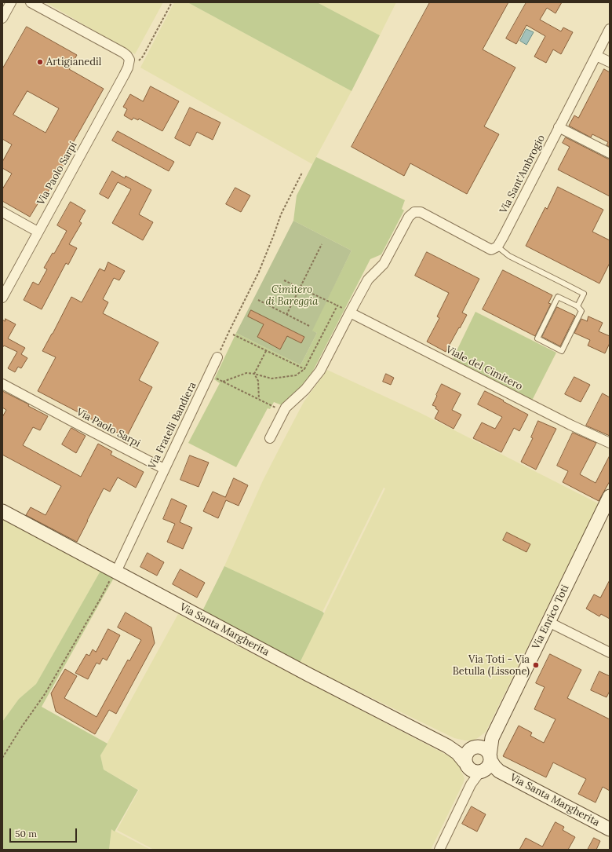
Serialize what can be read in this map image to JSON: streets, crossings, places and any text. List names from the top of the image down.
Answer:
{
  "streets": {
    "street": [
      "Via Paolo Sarpi",
      "Via Sant'Ambrogio",
      "Viale del Cimitero",
      "Via Fratelli Bandiera",
      "Via Enrico Toti",
      "Via Santa Margherita"
    ]
  },
  "crossings": [
    ["Via Paolo Sarpi", "Via Fratelli Bandiera"],
    ["Via Fratelli Bandiera", "Via Santa Margherita"],
    ["Via Enrico Toti", "Via Santa Margherita"]
  ],
  "parks": ["Cimitero di Bareggia"],
  "places": ["Artigianedil", "Via Toti - Via Betulla (Lissone)"],
  "scale_bar": "50 m"
}
